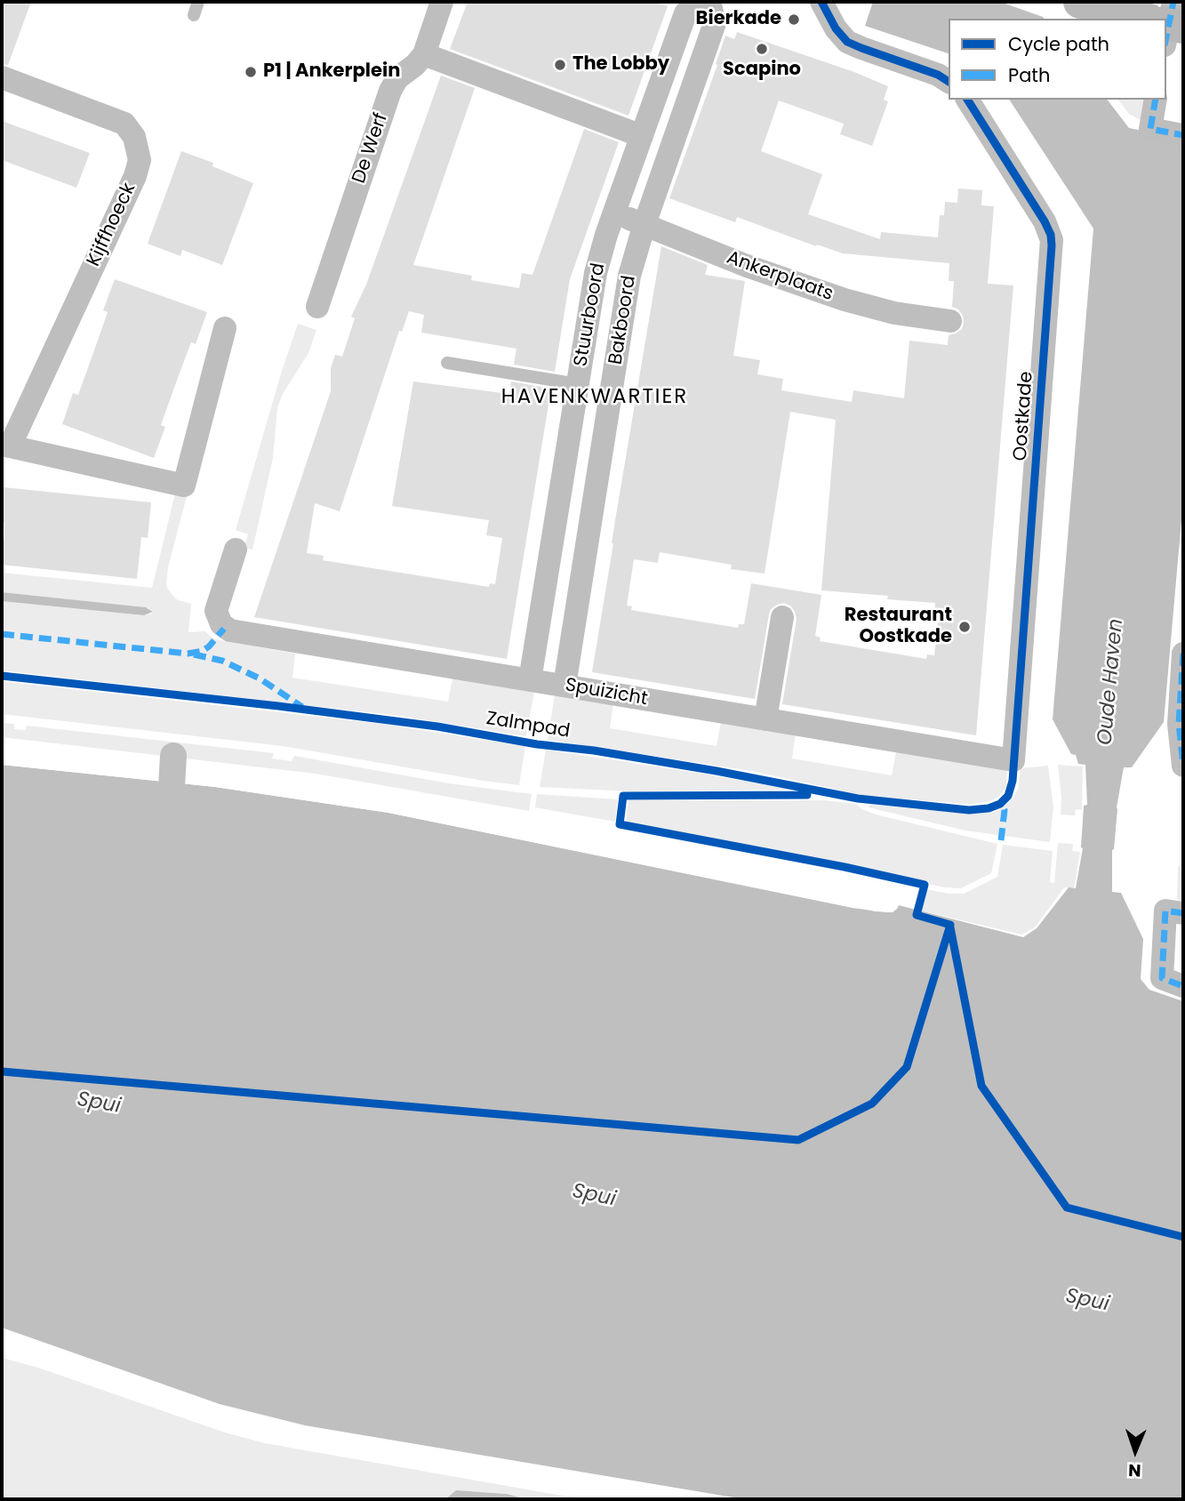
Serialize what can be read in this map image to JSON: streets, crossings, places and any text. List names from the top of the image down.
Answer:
{
  "streets": {
    "street": [
      "De Werf",
      "Kijffhoeck",
      "Ankerplaats",
      "Stuurboord",
      "Bakboord",
      "Oostkade",
      "Spuizicht"
    ],
    "cycle path": ["Zalmpad"]
  },
  "crossings": [
    ["Ankerplaats", "Stuurboord"],
    ["Ankerplaats", "Bakboord"],
    ["Stuurboord", "Spuizicht"],
    ["Bakboord", "Spuizicht"],
    ["Oostkade", "Spuizicht"]
  ],
  "districts": ["HAVENKWARTIER"],
  "water": ["Oude Haven", "Spui"],
  "places": [
    "Bierkade",
    "Scapino",
    "The Lobby",
    "P1 | Ankerplein",
    "Restaurant Oostkade"
  ],
  "legend": ["Cycle path", "Path"],
  "north": "bottom"
}
